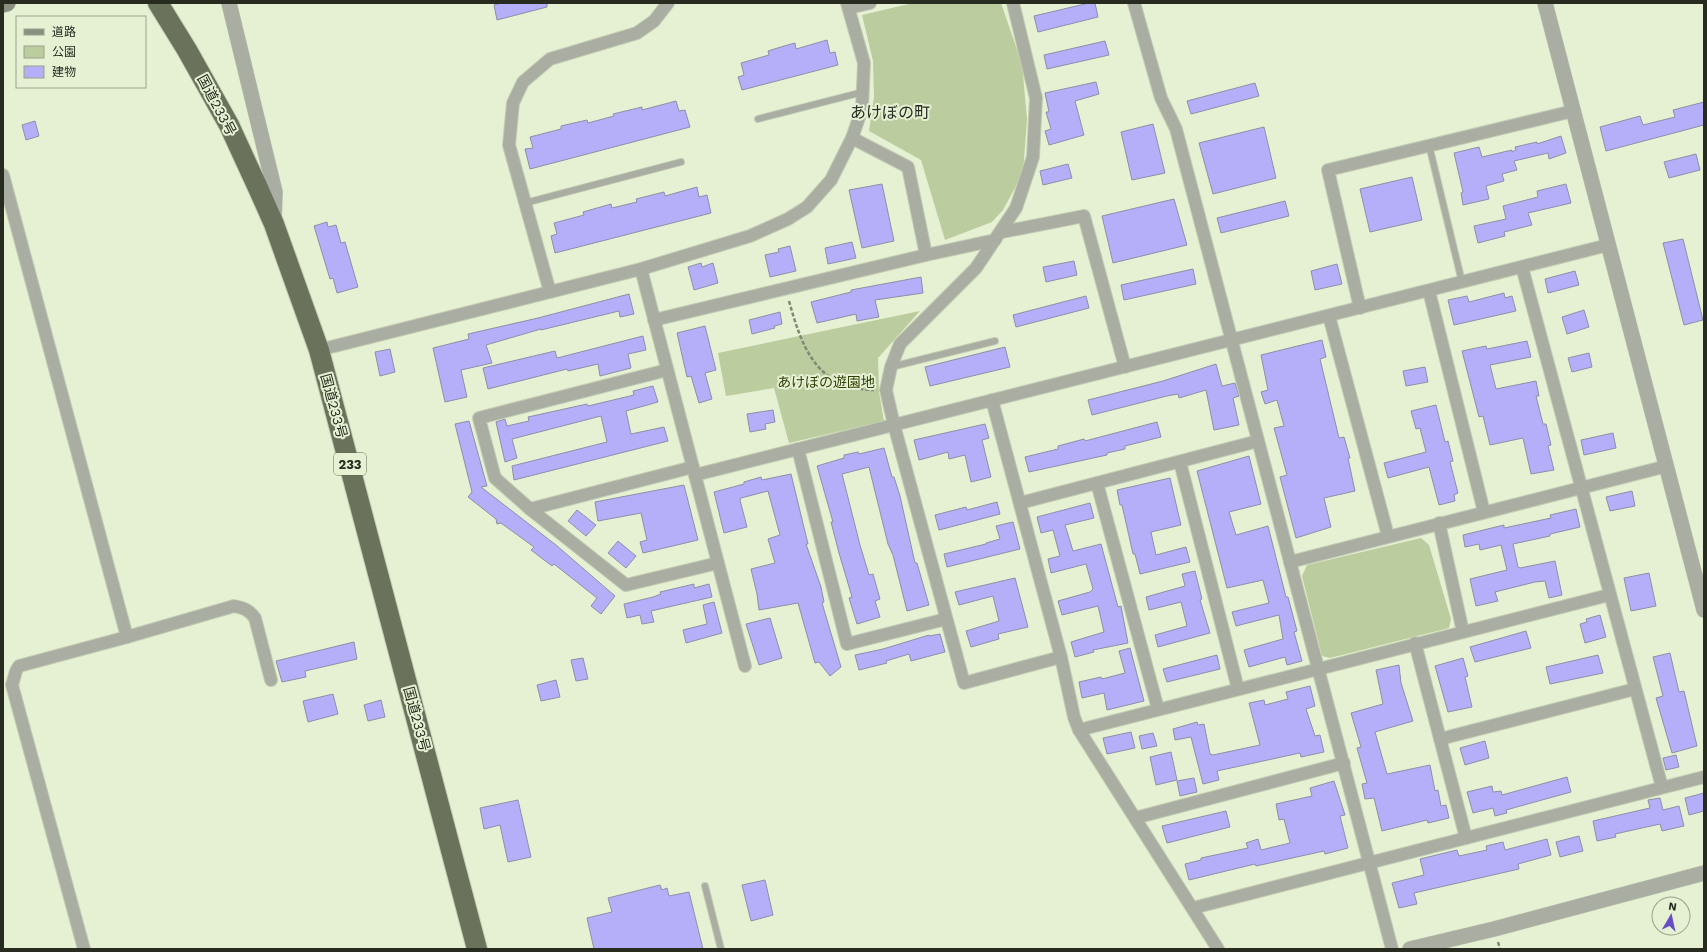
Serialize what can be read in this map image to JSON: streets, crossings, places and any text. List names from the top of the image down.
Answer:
{
  "streets": {
    "highway": ["国道233号", "233"]
  },
  "districts": ["あけぼの町"],
  "parks": ["あけぼの遊園地"],
  "legend": ["道路", "公園", "建物"],
  "north": "top"
}
